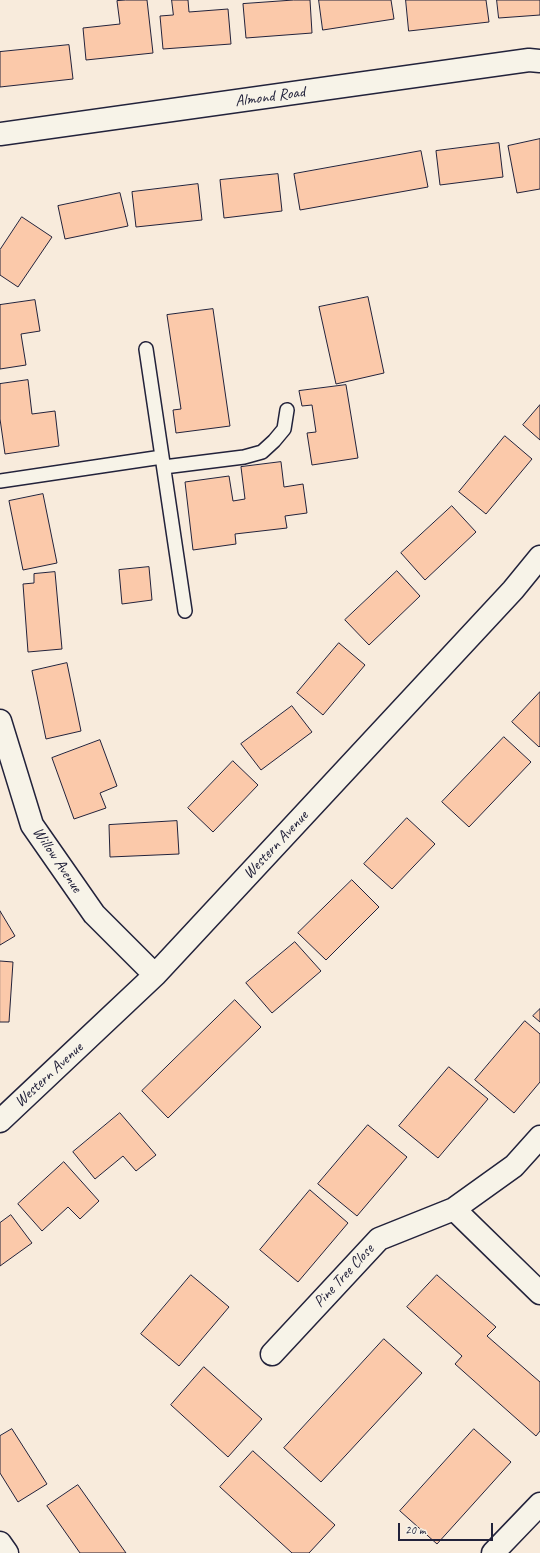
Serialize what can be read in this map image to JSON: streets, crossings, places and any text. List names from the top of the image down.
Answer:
{
  "streets": {
    "street": [
      "Almond Road",
      "Western Avenue",
      "Willow Avenue",
      "Pine Tree Close"
    ]
  },
  "crossings": [
    ["Western Avenue", "Willow Avenue"]
  ],
  "scale_bar": "20 m"
}
